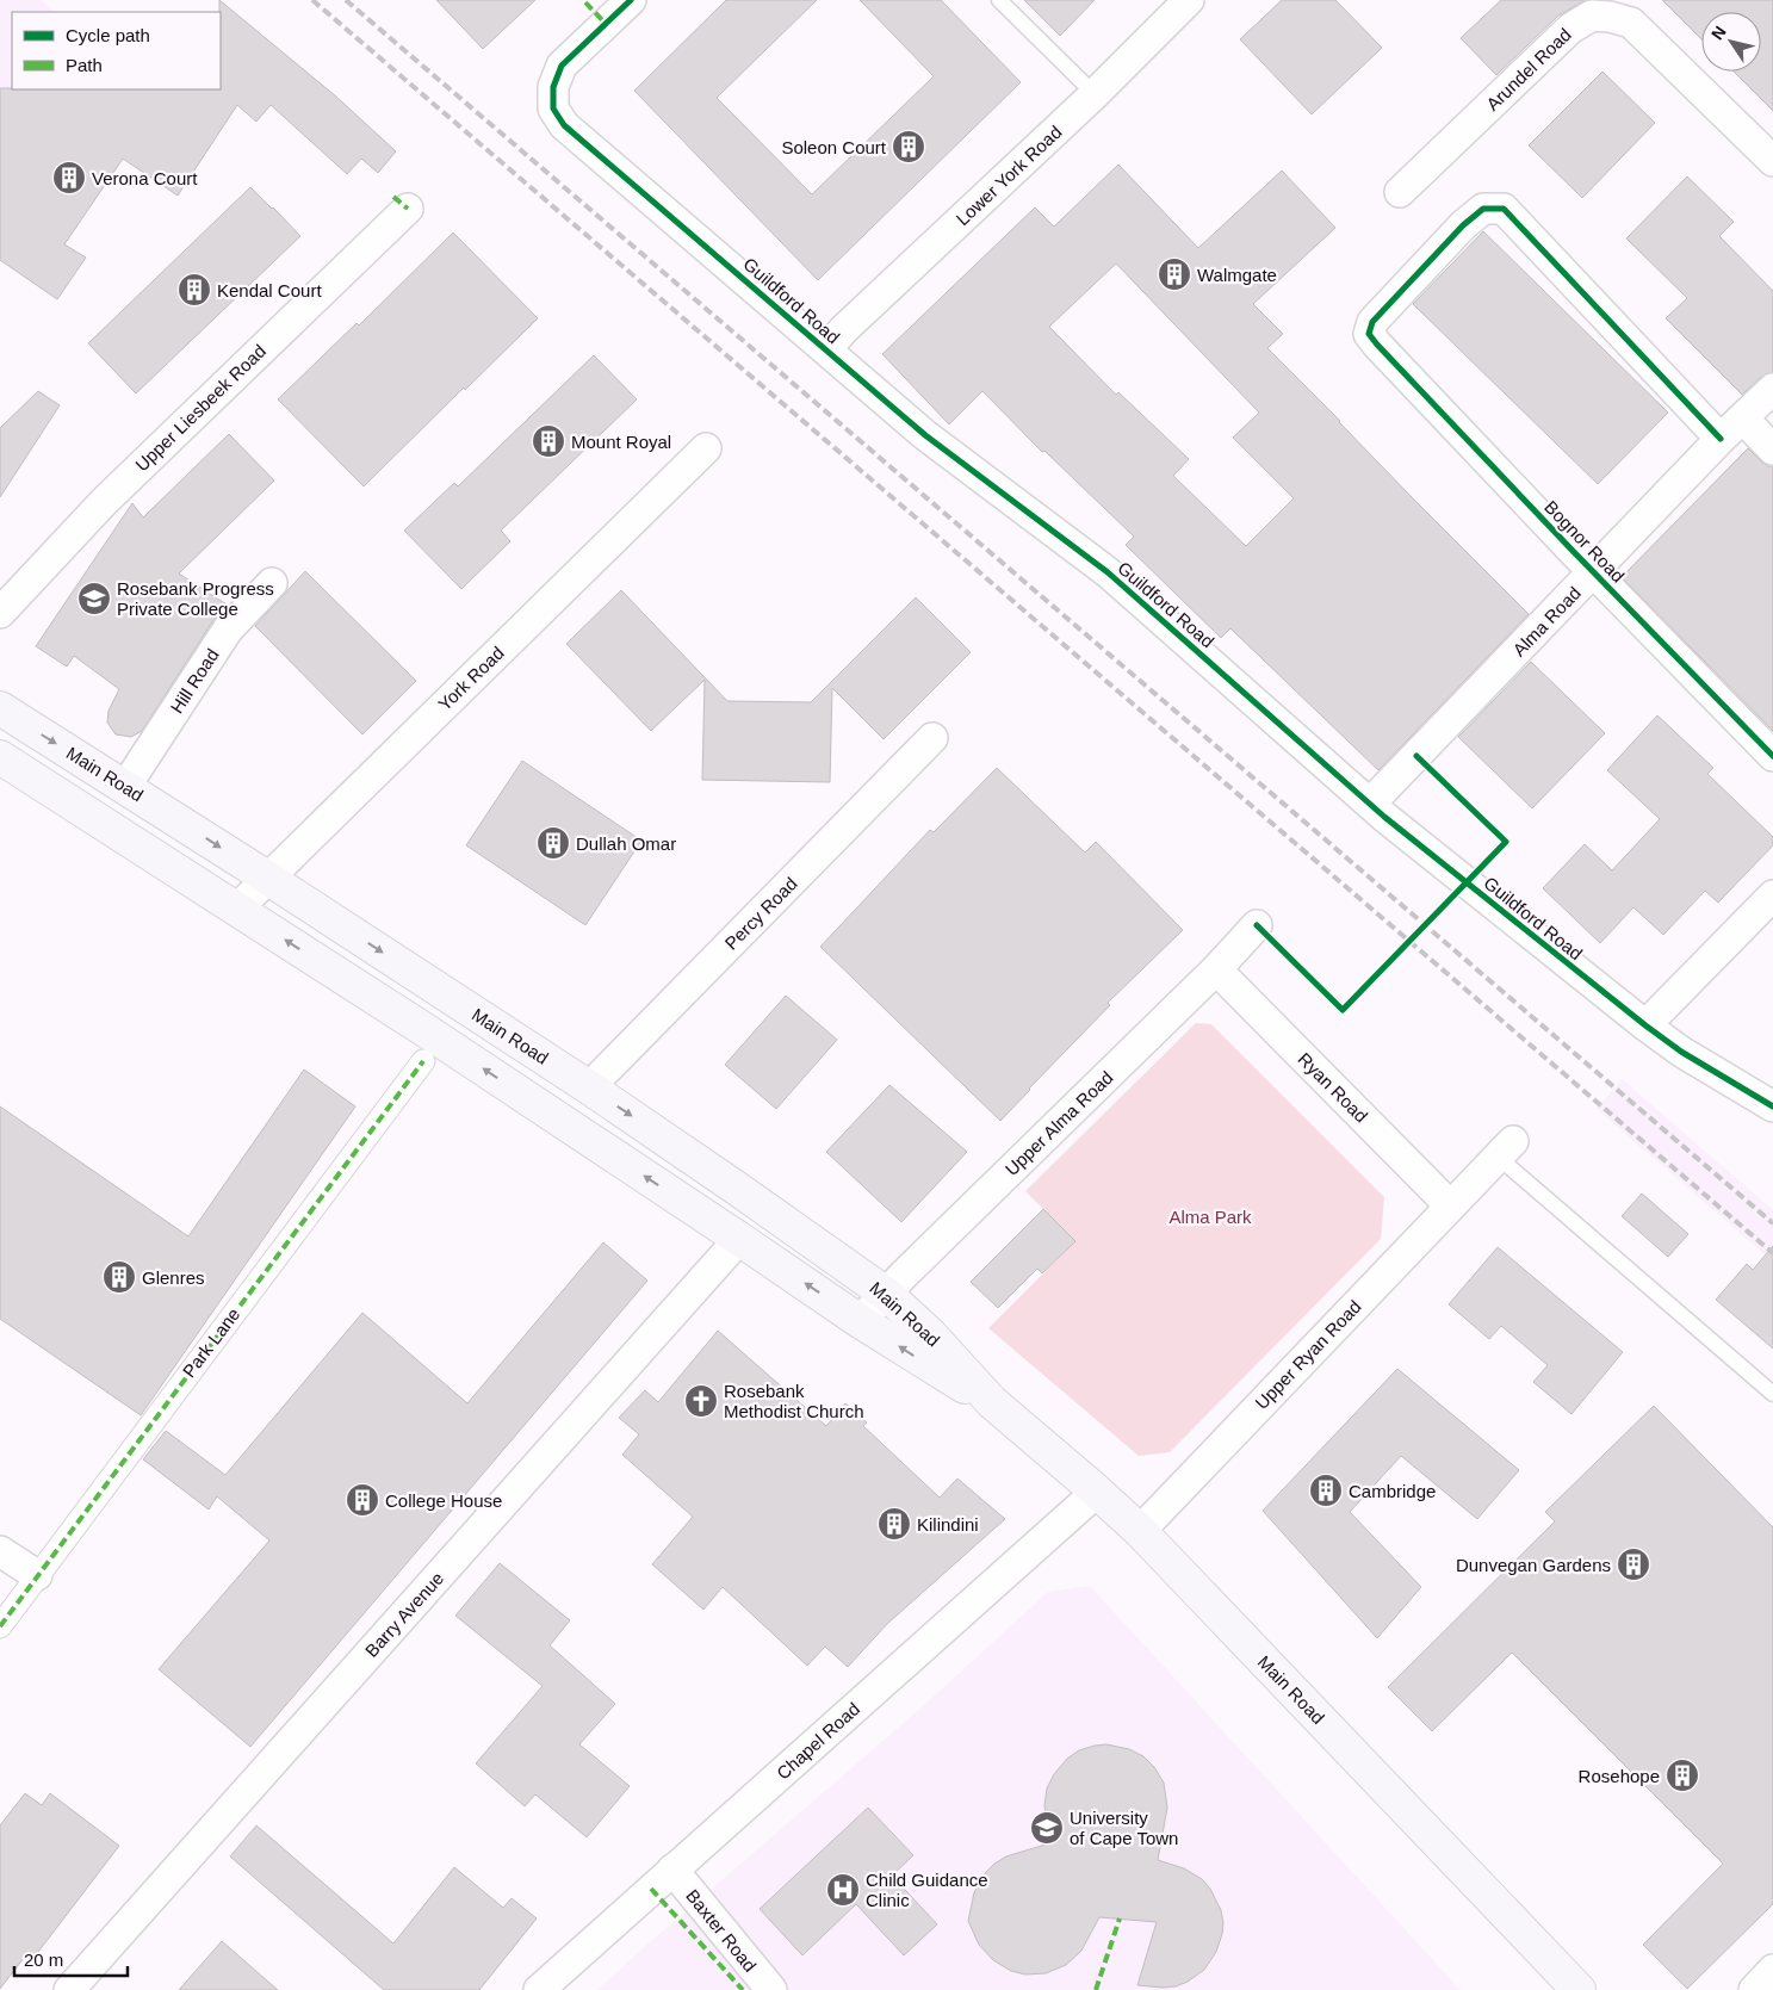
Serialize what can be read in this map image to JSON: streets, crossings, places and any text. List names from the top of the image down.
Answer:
{
  "streets": {
    "main road": ["Main Road"],
    "street": [
      "Arundel Road",
      "Lower York Road",
      "Guildford Road",
      "Upper Liesbeek Road",
      "Bognor Road",
      "Alma Road",
      "York Road",
      "Hill Road",
      "Percy Road",
      "Ryan Road",
      "Upper Alma Road",
      "Park Lane",
      "Upper Ryan Road",
      "Barry Avenue",
      "Chapel Road",
      "Baxter Road"
    ]
  },
  "crossings": [
    ["Lower York Road", "Guildford Road"],
    ["Guildford Road", "Alma Road"],
    ["Bognor Road", "Alma Road"],
    ["York Road", "Main Road"],
    ["Hill Road", "Main Road"],
    ["Main Road", "Percy Road"],
    ["Main Road", "Upper Alma Road"],
    ["Main Road", "Upper Ryan Road"],
    ["Main Road", "Barry Avenue"],
    ["Main Road", "Chapel Road"],
    ["Ryan Road", "Upper Alma Road"],
    ["Ryan Road", "Upper Ryan Road"],
    ["Chapel Road", "Baxter Road"]
  ],
  "parks": ["Alma Park"],
  "places": {
    "building": [
      "Soleon Court",
      "Verona Court",
      "Walmgate",
      "Kendal Court",
      "Mount Royal",
      "Dullah Omar",
      "Glenres",
      "Cambridge",
      "College House",
      "Kilindini",
      "Dunvegan Gardens",
      "Rosehope"
    ],
    "school or university": ["Rosebank Progress Private College", "University of Cape Town"],
    "church": ["Rosebank Methodist Church"],
    "hospital": ["Child Guidance Clinic"]
  },
  "legend": ["Cycle path", "Path"],
  "scale_bar": "20 m",
  "north": "top left"
}
